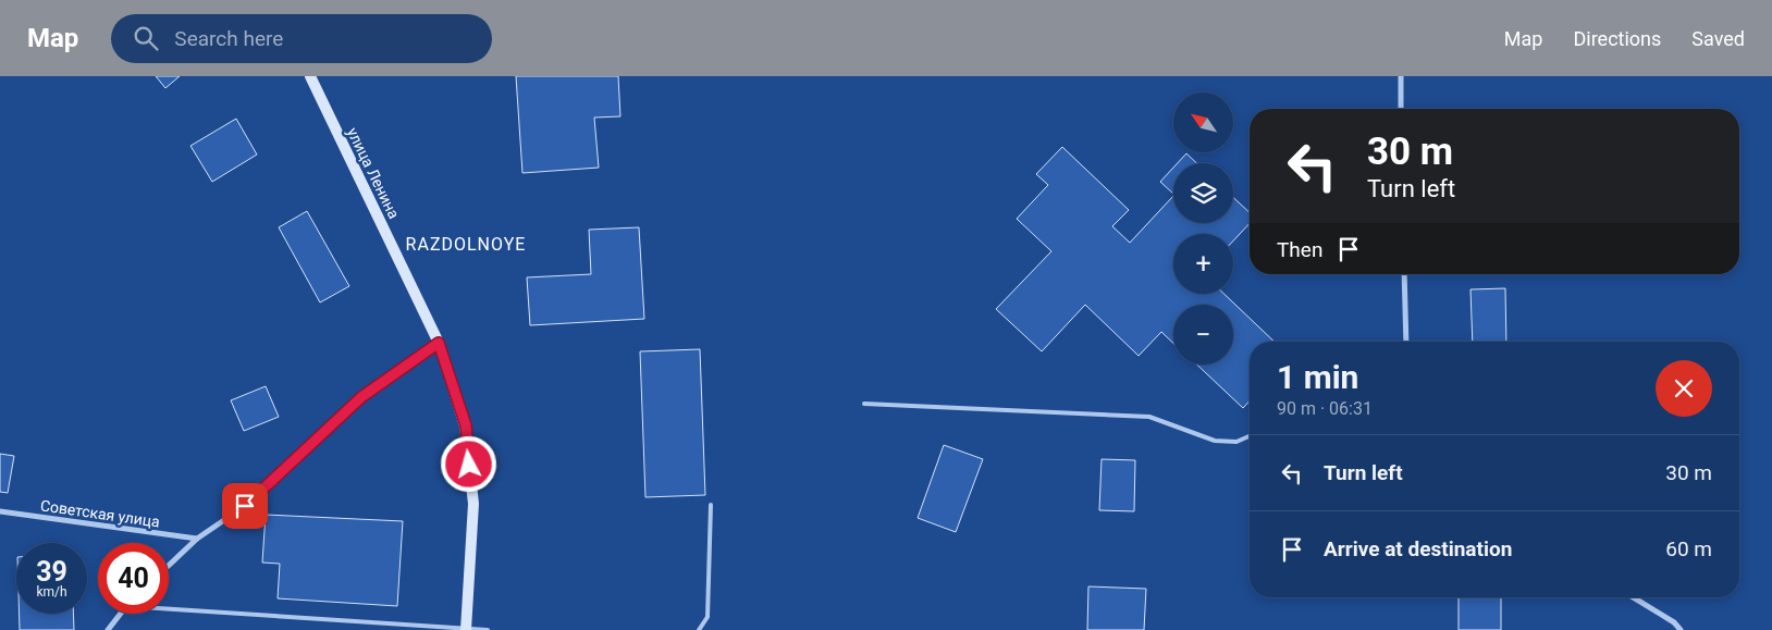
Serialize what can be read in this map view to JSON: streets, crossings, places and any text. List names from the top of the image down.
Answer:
{
  "streets": {
    "street": ["улица Ленина", "Советская улица"]
  },
  "districts": ["RAZDOLNOYE"],
  "north": "top left",
  "page": {
    "header": "Map",
    "search": "Search here",
    "nav": ["Map", "Directions", "Saved"],
    "map_buttons": ["+", "−"],
    "turn": ["30 m", "Turn left"],
    "then": "Then",
    "heading": ["1 min", "90 m · 06:31"],
    "list": [
      {
        "name": "Turn left",
        "value": "30 m"
      },
      {
        "name": "Arrive at destination",
        "value": "60 m"
      }
    ],
    "speed": "39 km/h",
    "limit": "40"
  }
}
